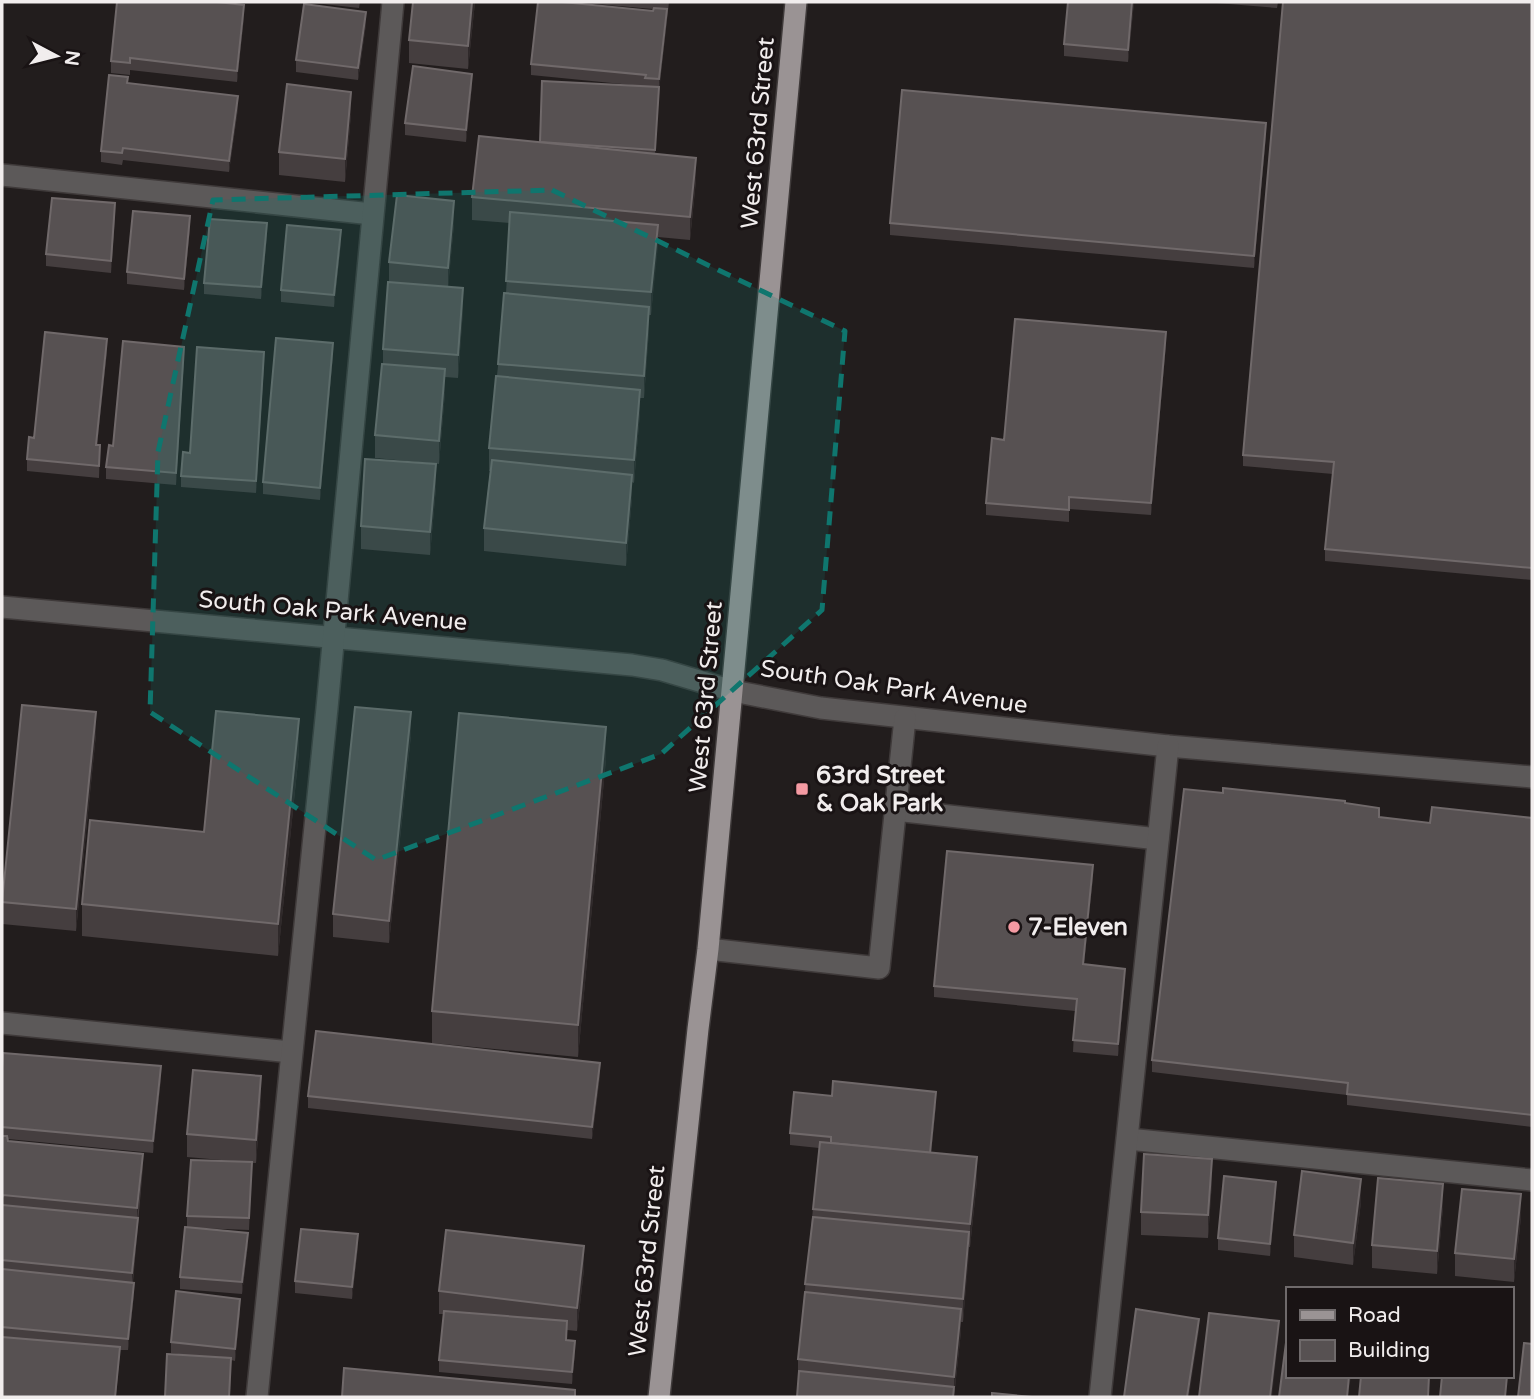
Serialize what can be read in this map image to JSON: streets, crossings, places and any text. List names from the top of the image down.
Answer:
{
  "streets": {
    "main road": ["West 63rd Street"],
    "street": ["South Oak Park Avenue"]
  },
  "crossings": [
    ["West 63rd Street", "South Oak Park Avenue"]
  ],
  "places": {
    "transit": ["63rd Street & Oak Park"],
    "other": ["7-Eleven"]
  },
  "legend": ["Road", "Building"],
  "north": "right"
}
